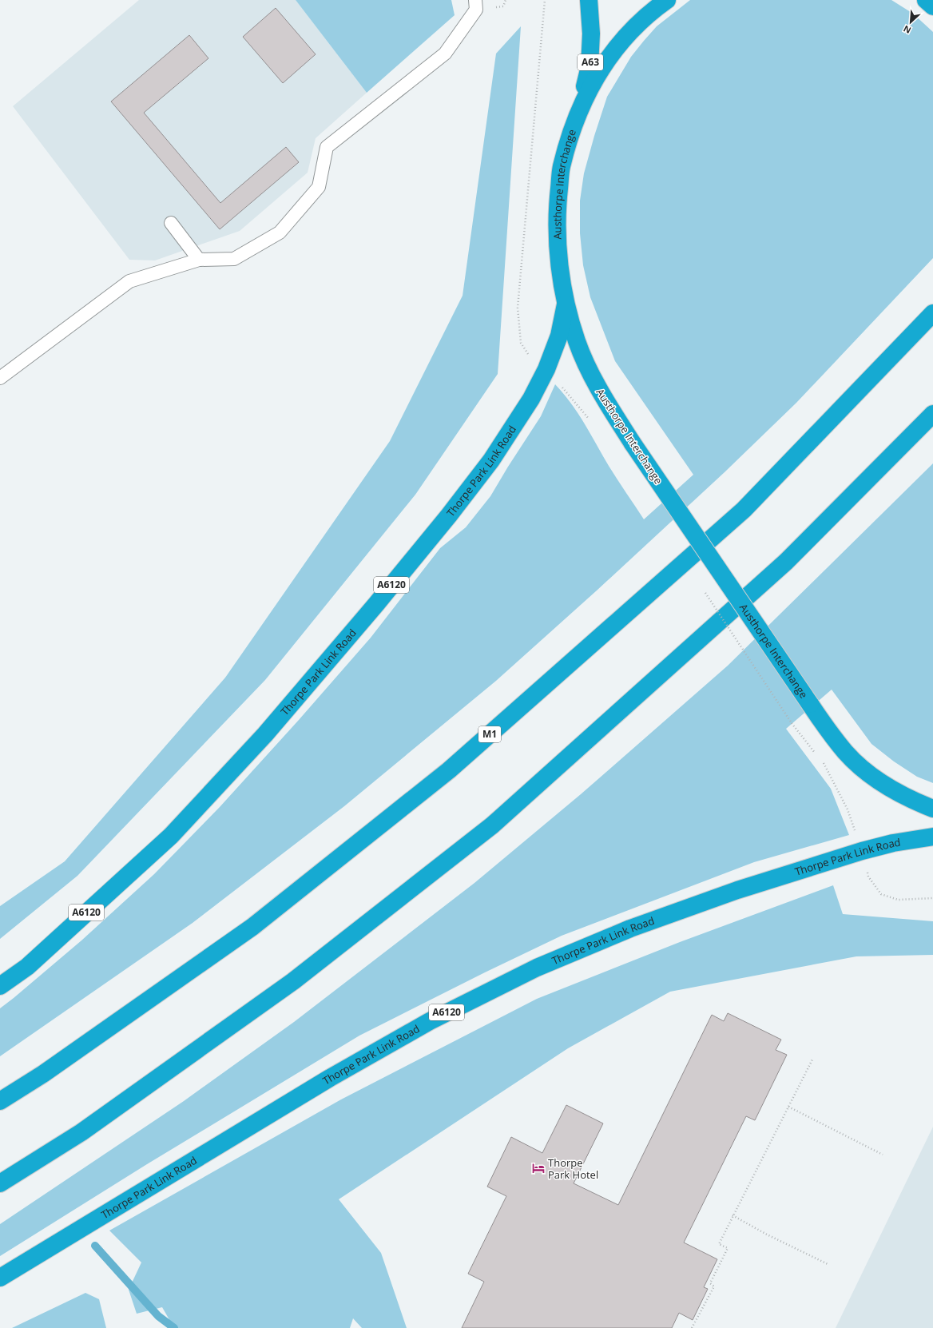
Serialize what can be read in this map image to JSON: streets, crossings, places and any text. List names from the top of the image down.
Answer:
{
  "streets": {
    "highway": [
      "A63",
      "Austhorpe Interchange",
      "Thorpe Park Link Road",
      "A6120",
      "M1"
    ]
  },
  "crossings": [
    ["A63", "Austhorpe Interchange"],
    ["Austhorpe Interchange", "Thorpe Park Link Road"]
  ],
  "places": {
    "hotel": ["Thorpe Park Hotel"]
  },
  "north": "bottom left"
}
